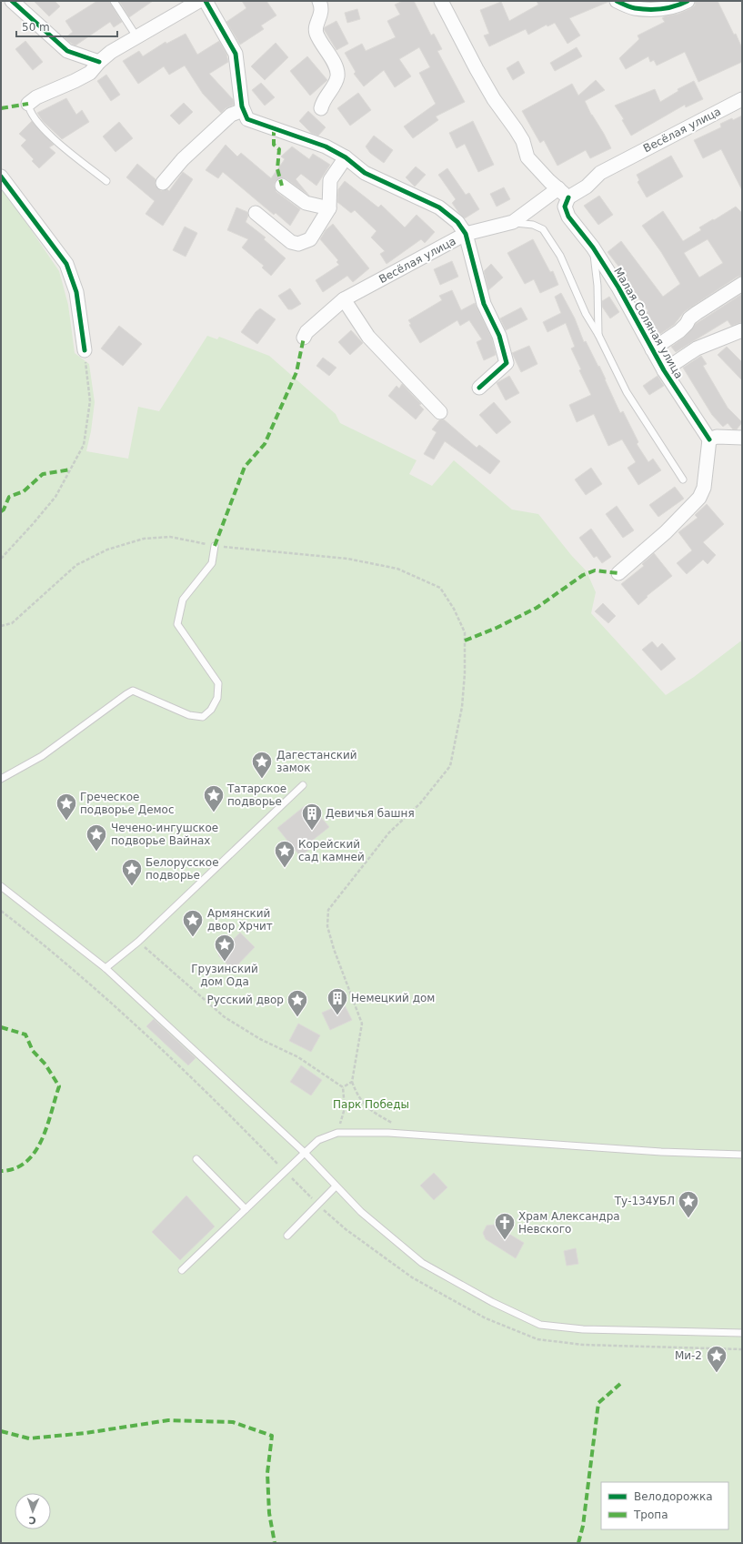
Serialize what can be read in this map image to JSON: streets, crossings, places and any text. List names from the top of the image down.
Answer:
{
  "streets": {
    "street": ["Весёлая улица", "Малая Соляная улица"]
  },
  "crossings": [
    ["Весёлая улица", "Малая Соляная улица"]
  ],
  "parks": ["Парк Победы"],
  "places": {
    "place": [
      "Дагестанский замок",
      "Татарское подворье",
      "Греческое подворье Демос",
      "Чечено-ингушское подворье Вайнах",
      "Корейский сад камней",
      "Белорусское подворье",
      "Армянский двор Хрчит",
      "Грузинский дом Ода",
      "Русский двор",
      "Ту-134УБЛ",
      "Ми-2"
    ],
    "building": ["Девичья башня", "Немецкий дом"],
    "church": ["Храм Александра Невского"]
  },
  "legend": ["Велодорожка", "Тропа"],
  "scale_bar": "50 m",
  "north": "bottom"
}
